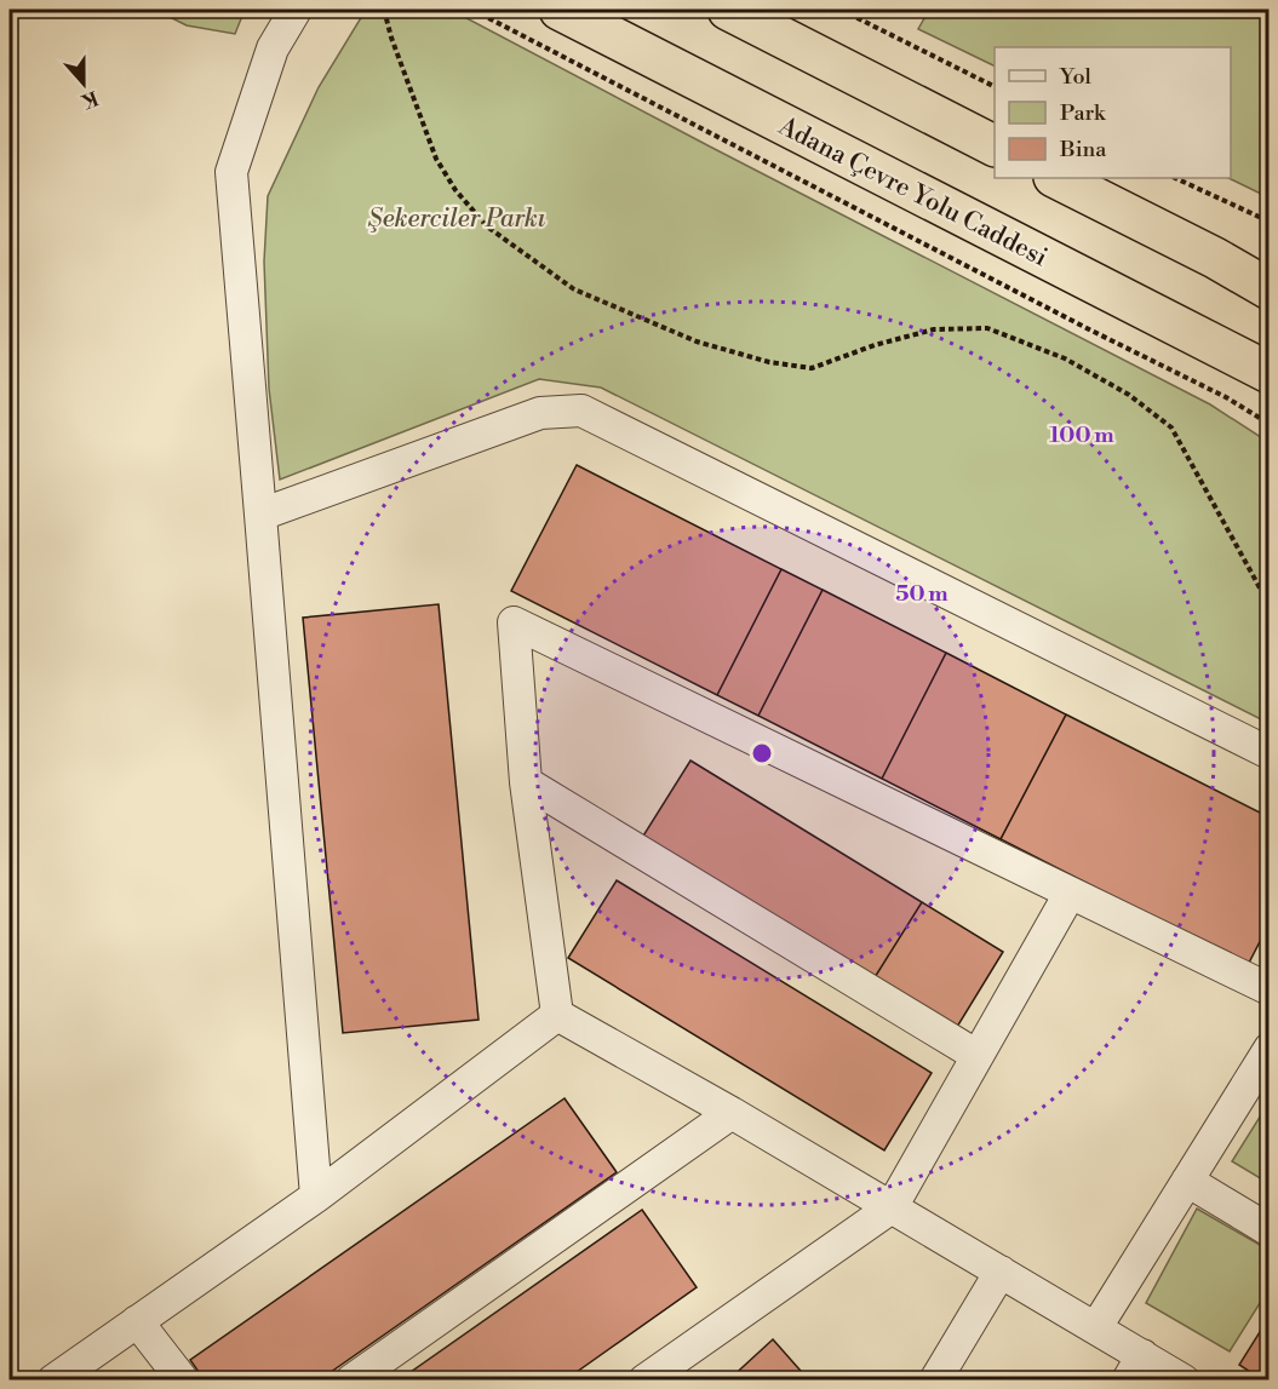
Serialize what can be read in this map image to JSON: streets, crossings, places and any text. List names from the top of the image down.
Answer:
{
  "streets": {
    "highway": ["Adana Çevre Yolu Caddesi"]
  },
  "parks": ["Şekerciler Parkı"],
  "legend": ["Yol", "Park", "Bina"],
  "north": "bottom",
  "rings": ["100 m", "50 m"]
}
